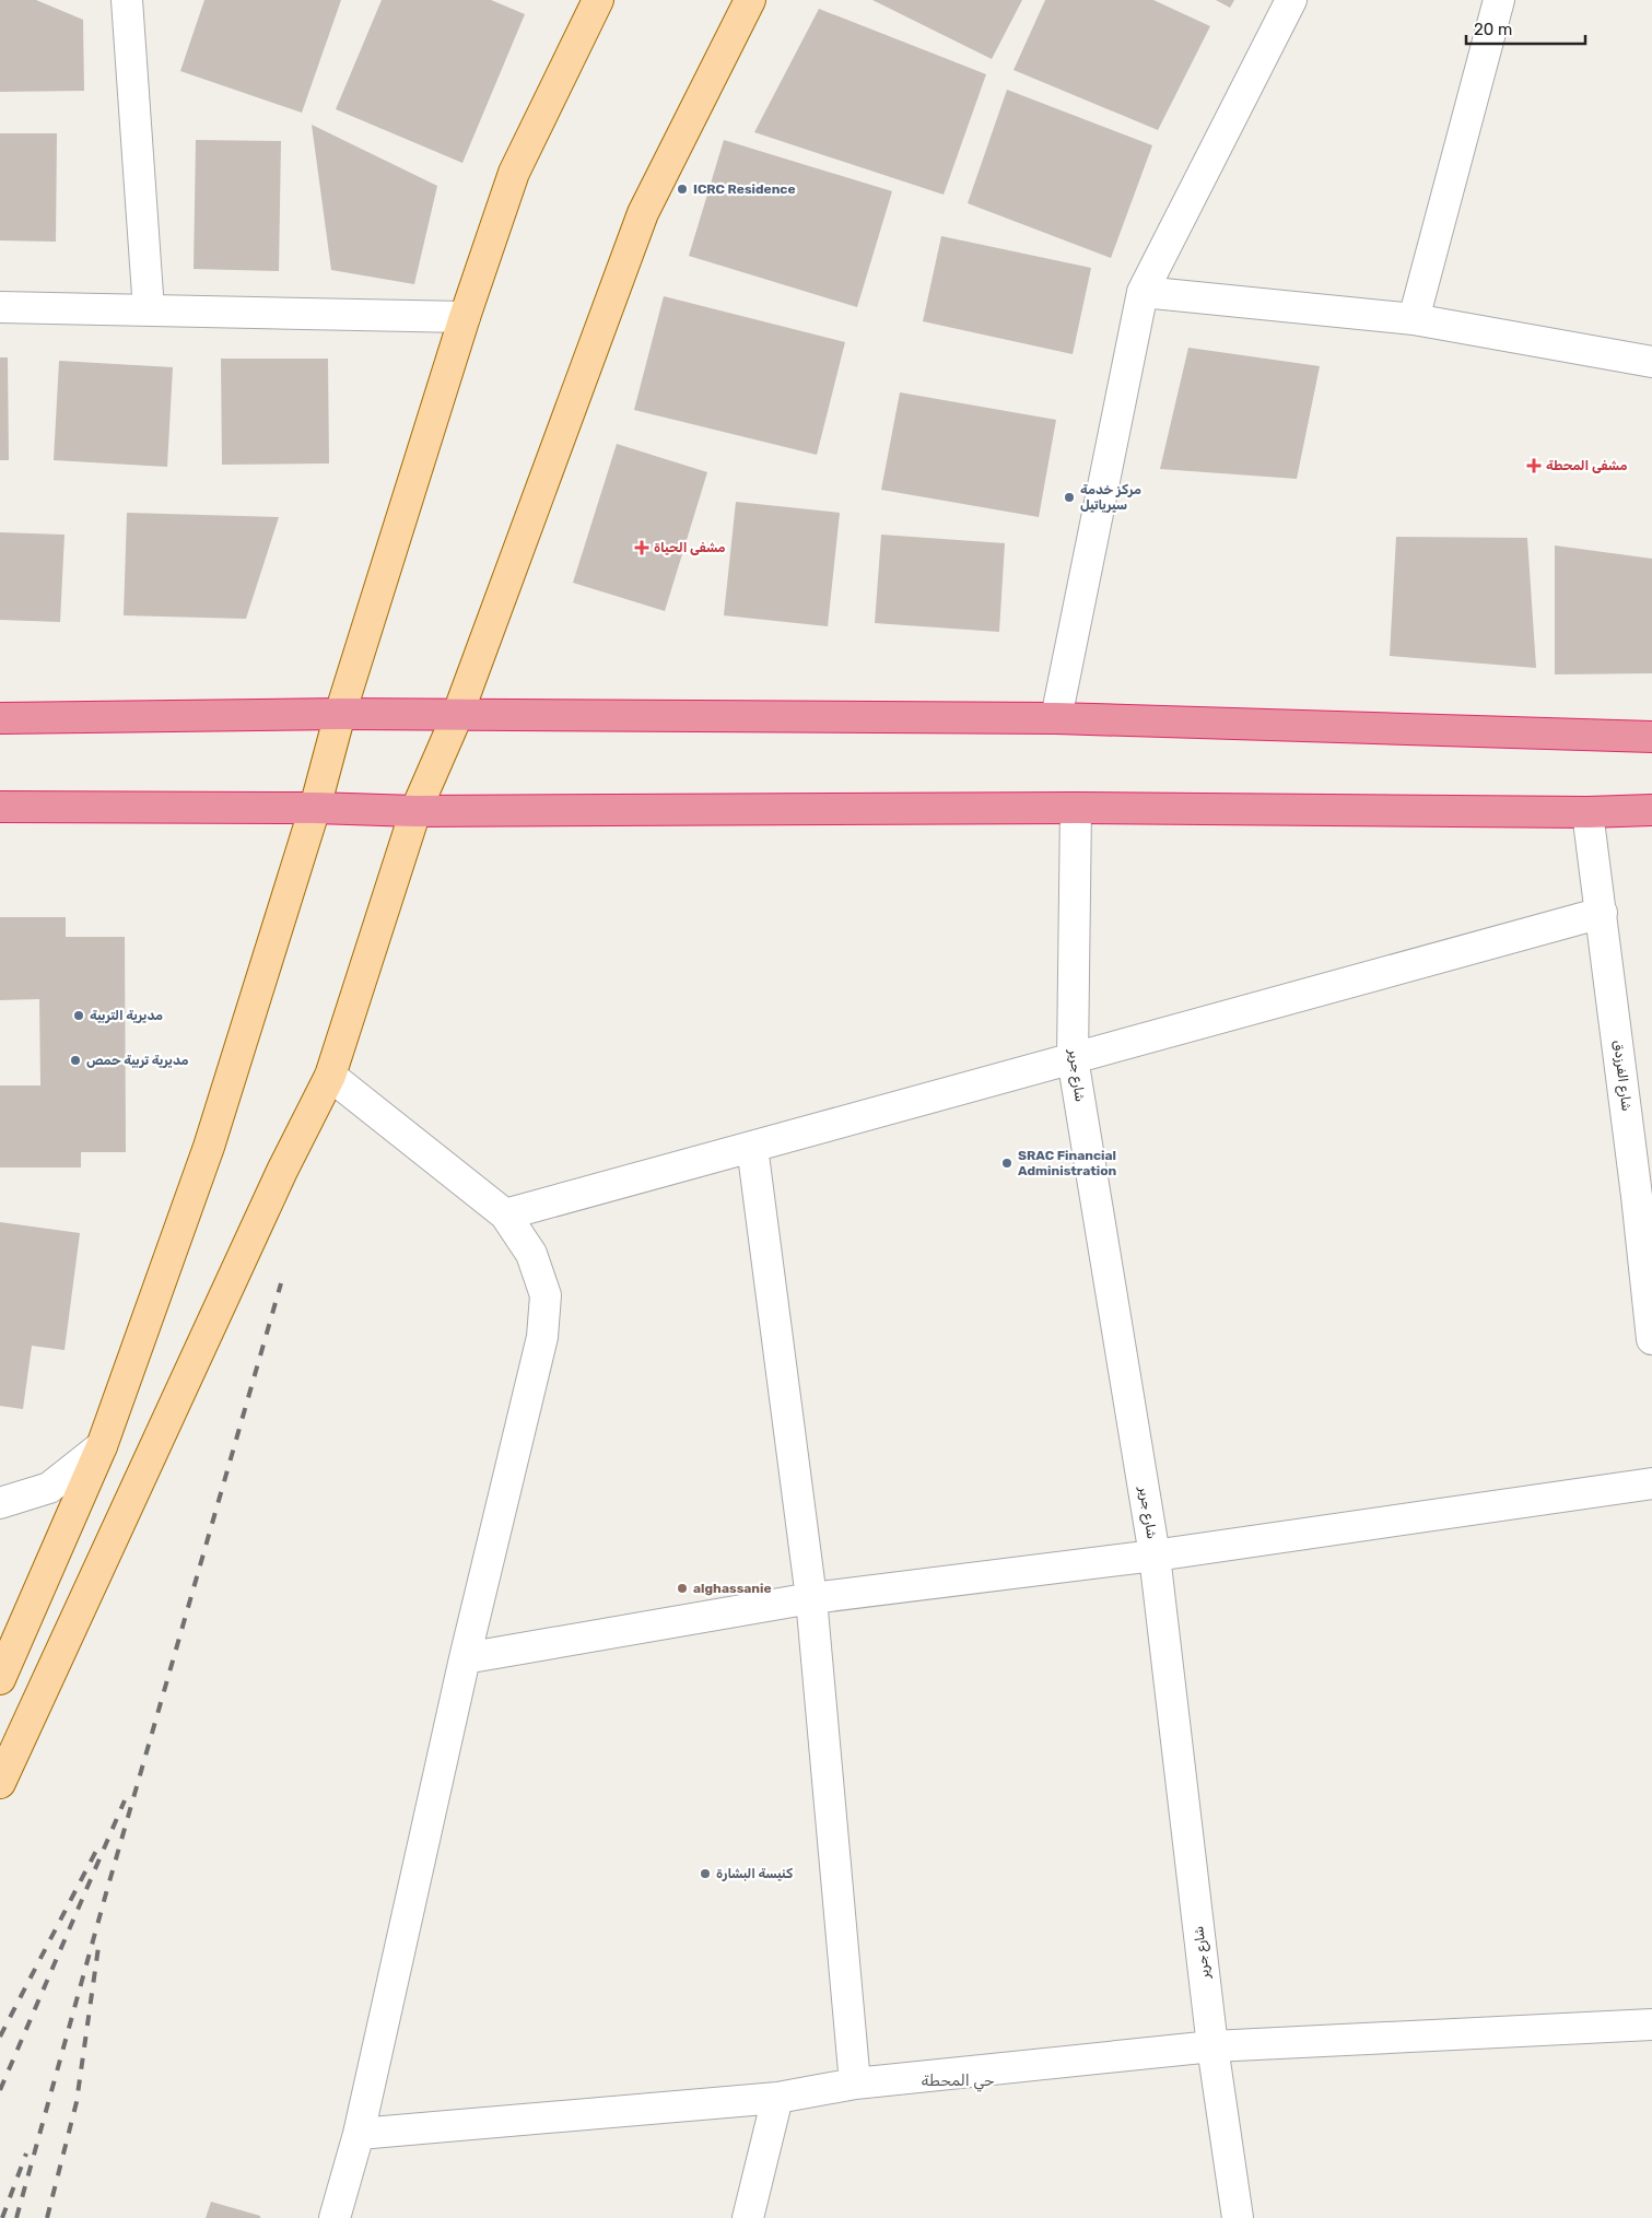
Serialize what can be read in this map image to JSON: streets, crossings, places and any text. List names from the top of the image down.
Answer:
{
  "streets": {
    "street": ["شارع جرير", "شارع الفرزدق"]
  },
  "districts": ["حي المحطة"],
  "places": {
    "other": [
      "ICRC Residence",
      "مركز خدمة سيرياتيل",
      "مديرية التربية",
      "مديرية تربية حمص",
      "SRAC Financial Administration",
      "alghassanie",
      "كنيسة البشارة"
    ],
    "health": ["مشفى المحطة", "مشفى الحياة"]
  },
  "scale_bar": "20 m"
}
